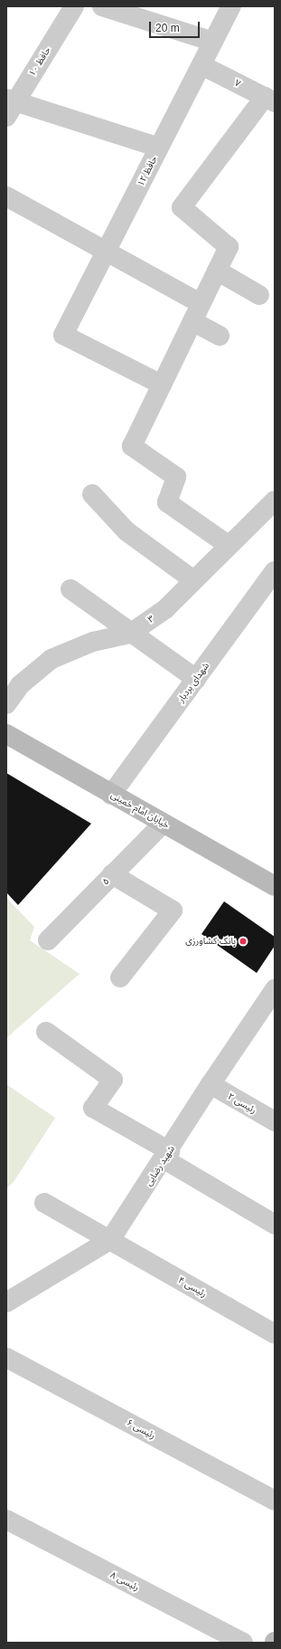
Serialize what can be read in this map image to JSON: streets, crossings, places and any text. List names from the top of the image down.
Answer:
{
  "streets": {
    "main road": ["خیابان امام خمینی"],
    "street": [
      "حافظ ۱۰",
      "۷",
      "حافظ ۱۲",
      "۳",
      "شهدای بردبار",
      "۵",
      "رئیسی ۲",
      "شهید رضایی",
      "رئیسی ۴",
      "رئیسی ۶",
      "رئیسی ۸"
    ]
  },
  "crossings": [
    ["۷", "حافظ ۱۲"],
    ["شهدای بردبار", "خیابان امام خمینی"],
    ["خیابان امام خمینی", "۵"],
    ["رئیسی ۲", "شهید رضایی"],
    ["شهید رضایی", "رئیسی ۴"]
  ],
  "places": ["بانک کشاورزی"],
  "scale_bar": "20 m"
}
